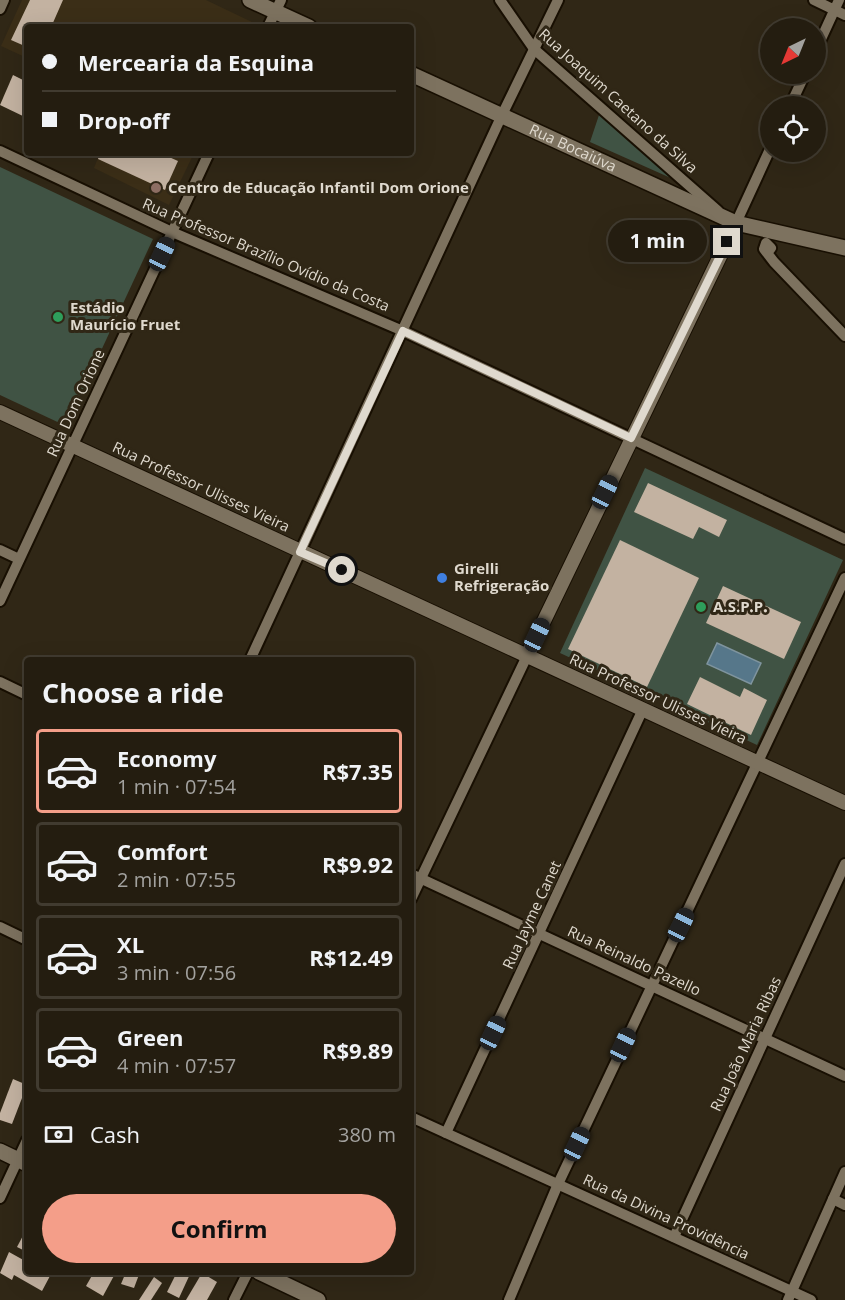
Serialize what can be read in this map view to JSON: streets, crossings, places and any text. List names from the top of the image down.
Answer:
{
  "streets": {
    "main road": ["Rua Bocaiúva"],
    "street": [
      "Rua Joaquim Caetano da Silva",
      "Rua Professor Brazílio Ovídio da Costa",
      "Rua Dom Orione",
      "Rua Professor Ulisses Vieira",
      "Rua Jayme Canet",
      "Rua Reinaldo Pazello",
      "Rua João Maria Ribas",
      "Rua da Divina Providência"
    ]
  },
  "crossings": [
    ["Rua Joaquim Caetano da Silva", "Rua Bocaiúva"],
    ["Rua Professor Brazílio Ovídio da Costa", "Rua Dom Orione"],
    ["Rua Dom Orione", "Rua Professor Ulisses Vieira"],
    ["Rua Professor Ulisses Vieira", "Rua Jayme Canet"],
    ["Rua Jayme Canet", "Rua Reinaldo Pazello"],
    ["Rua Jayme Canet", "Rua da Divina Providência"],
    ["Rua Reinaldo Pazello", "Rua João Maria Ribas"],
    ["Rua João Maria Ribas", "Rua da Divina Providência"]
  ],
  "places": [
    "Centro de Educação Infantil Dom Orione",
    "Estádio Maurício Fruet",
    "Girelli Refrigeração",
    "A.S.P.P."
  ],
  "north": "bottom left",
  "page": {
    "banner": ["Mercearia da Esquina", "Drop-off"],
    "bubble": "1 min",
    "heading": "Choose a ride",
    "list": [
      {
        "name": "Economy",
        "note": "1 min · 07:54",
        "value": "R$7.35"
      },
      {
        "name": "Comfort",
        "note": "2 min · 07:55",
        "value": "R$9.92"
      },
      {
        "name": "XL",
        "note": "3 min · 07:56",
        "value": "R$12.49"
      },
      {
        "name": "Green",
        "note": "4 min · 07:57",
        "value": "R$9.89"
      }
    ],
    "pay": ["Cash", "380 m"],
    "buttons": "Confirm"
  }
}
